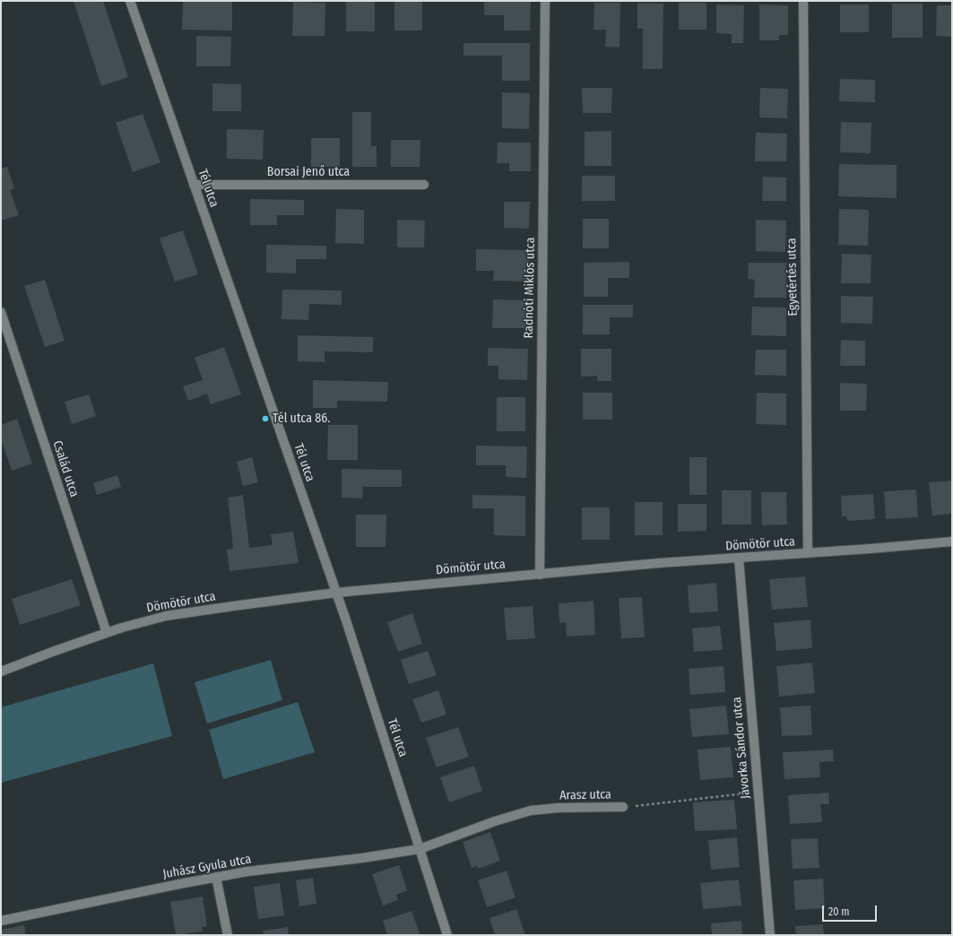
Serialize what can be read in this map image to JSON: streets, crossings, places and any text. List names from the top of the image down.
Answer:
{
  "streets": {
    "street": [
      "Borsai Jenő utca",
      "Tél utca",
      "Egyetértés utca",
      "Radnóti Miklós utca",
      "Család utca",
      "Dömötör utca",
      "Jávorka Sándor utca",
      "Arasz utca",
      "Juhász Gyula utca"
    ]
  },
  "crossings": [
    ["Borsai Jenő utca", "Tél utca"],
    ["Tél utca", "Dömötör utca"],
    ["Tél utca", "Arasz utca"],
    ["Tél utca", "Juhász Gyula utca"],
    ["Egyetértés utca", "Dömötör utca"],
    ["Radnóti Miklós utca", "Dömötör utca"],
    ["Család utca", "Dömötör utca"],
    ["Dömötör utca", "Jávorka Sándor utca"],
    ["Jávorka Sándor utca", "Arasz utca"],
    ["Arasz utca", "Juhász Gyula utca"]
  ],
  "places": ["Tél utca 86."],
  "scale_bar": "20 m"
}
